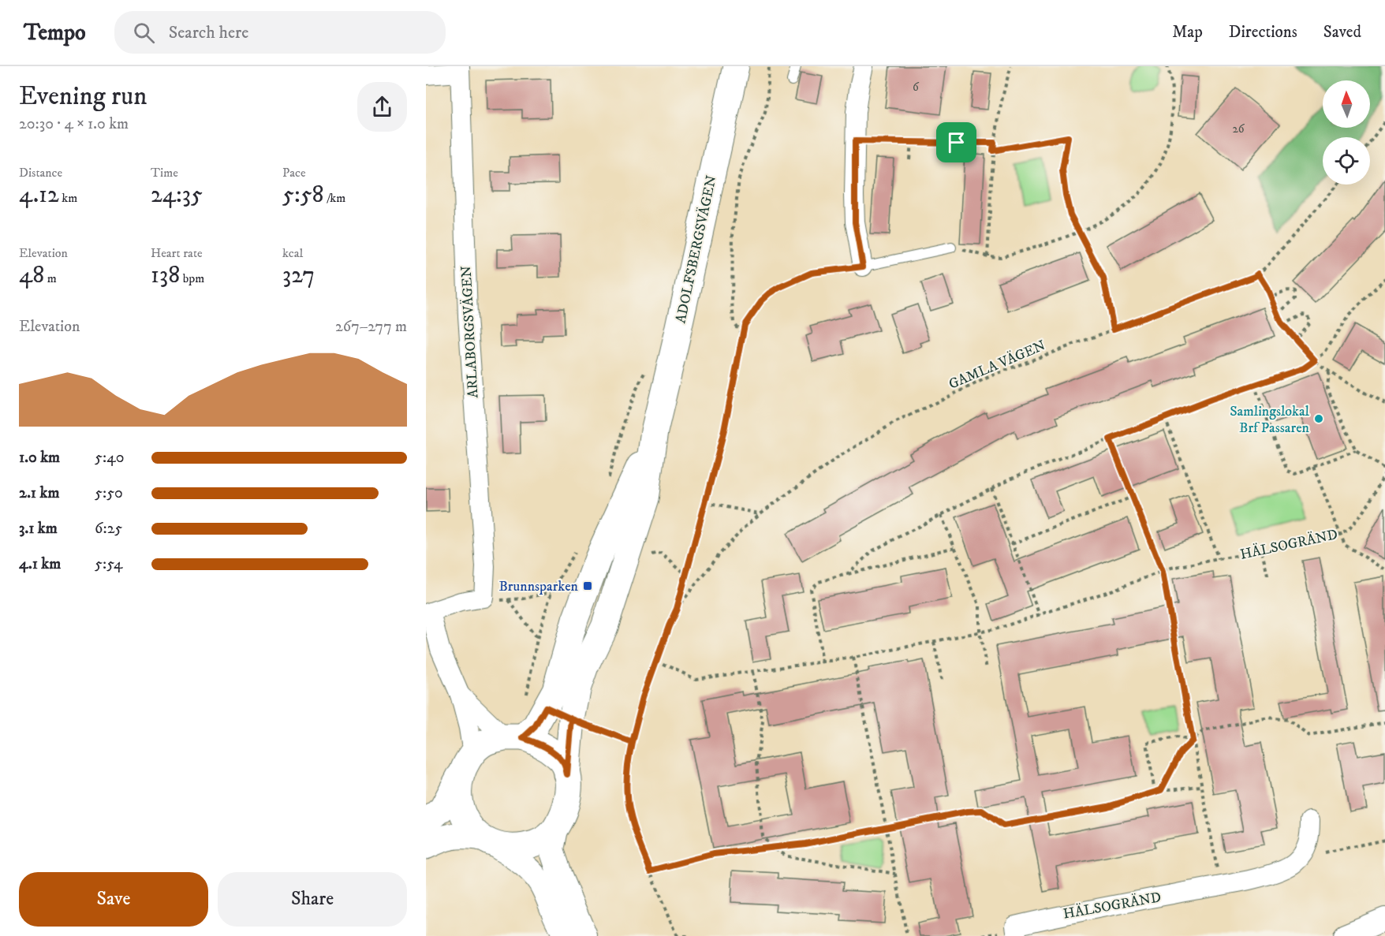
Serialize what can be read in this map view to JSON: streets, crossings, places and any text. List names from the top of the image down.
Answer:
{
  "streets": {
    "main road": ["ADOLFSBERGSVÄGEN"],
    "street": ["ARLABORGSVÄGEN", "HÄLSOGRÄND"],
    "path": ["GAMLA VÄGEN"]
  },
  "places": {
    "other": ["Samlingslokal Brf Passaren"],
    "transit": ["Brunnsparken"]
  },
  "house_numbers": ["6", "26"],
  "north": "top",
  "page": {
    "header": "Tempo",
    "search": "Search here",
    "nav": ["Map", "Directions", "Saved"],
    "heading": ["Evening run", "20:30 · 4 × 1.0 km"],
    "stats": [
      ["Distance", "4.12 km"],
      ["Time", "24:35"],
      ["Pace", "5:58 /km"],
      ["Elevation", "48 m"],
      ["Heart rate", "138 bpm"],
      ["kcal", "327"]
    ],
    "chart": ["Elevation", "267–277 m"],
    "list": [
      {
        "name": "1.0 km",
        "note": "5:40"
      },
      {
        "name": "2.1 km",
        "note": "5:50"
      },
      {
        "name": "3.1 km",
        "note": "6:25"
      },
      {
        "name": "4.1 km",
        "note": "5:54"
      }
    ],
    "buttons": ["Save", "Share"]
  }
}
